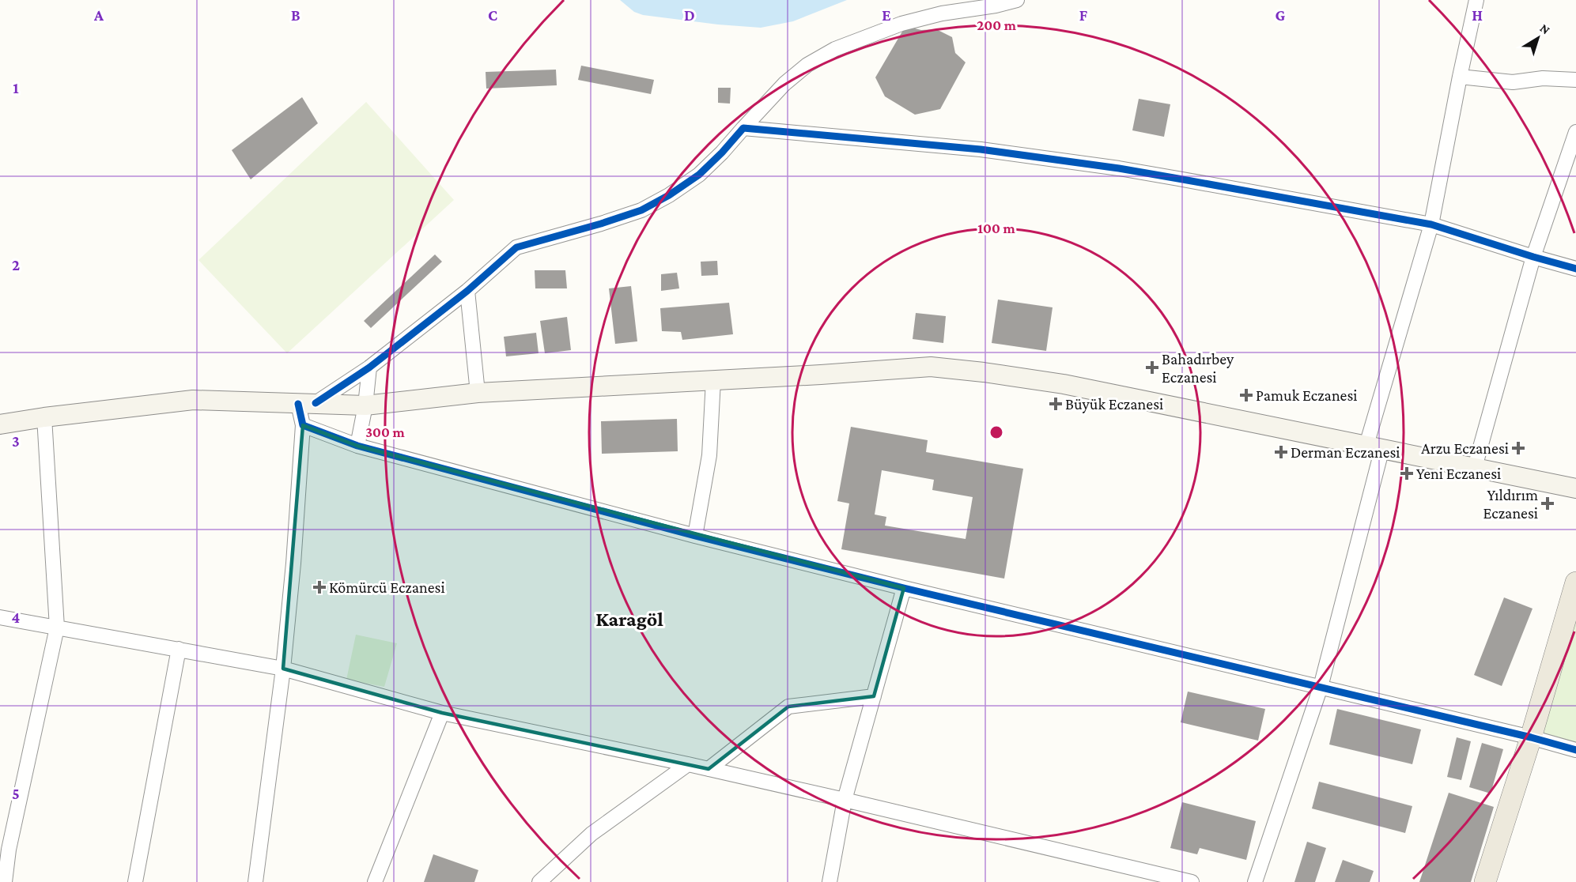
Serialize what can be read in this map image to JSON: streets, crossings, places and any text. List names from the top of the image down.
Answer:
{
  "districts": ["Karagöl"],
  "places": {
    "health": [
      "Bahadırbey Eczanesi",
      "Pamuk Eczanesi",
      "Büyük Eczanesi",
      "Arzu Eczanesi",
      "Derman Eczanesi",
      "Yeni Eczanesi",
      "Yıldırım Eczanesi",
      "Kömürcü Eczanesi"
    ]
  },
  "north": "top right",
  "grid": {
    "columns": [
      "A",
      "B",
      "C",
      "D",
      "E",
      "F",
      "G",
      "H"
    ],
    "rows": [
      "1",
      "2",
      "3",
      "4",
      "5"
    ]
  },
  "rings": ["200 m", "100 m", "300 m"]
}
